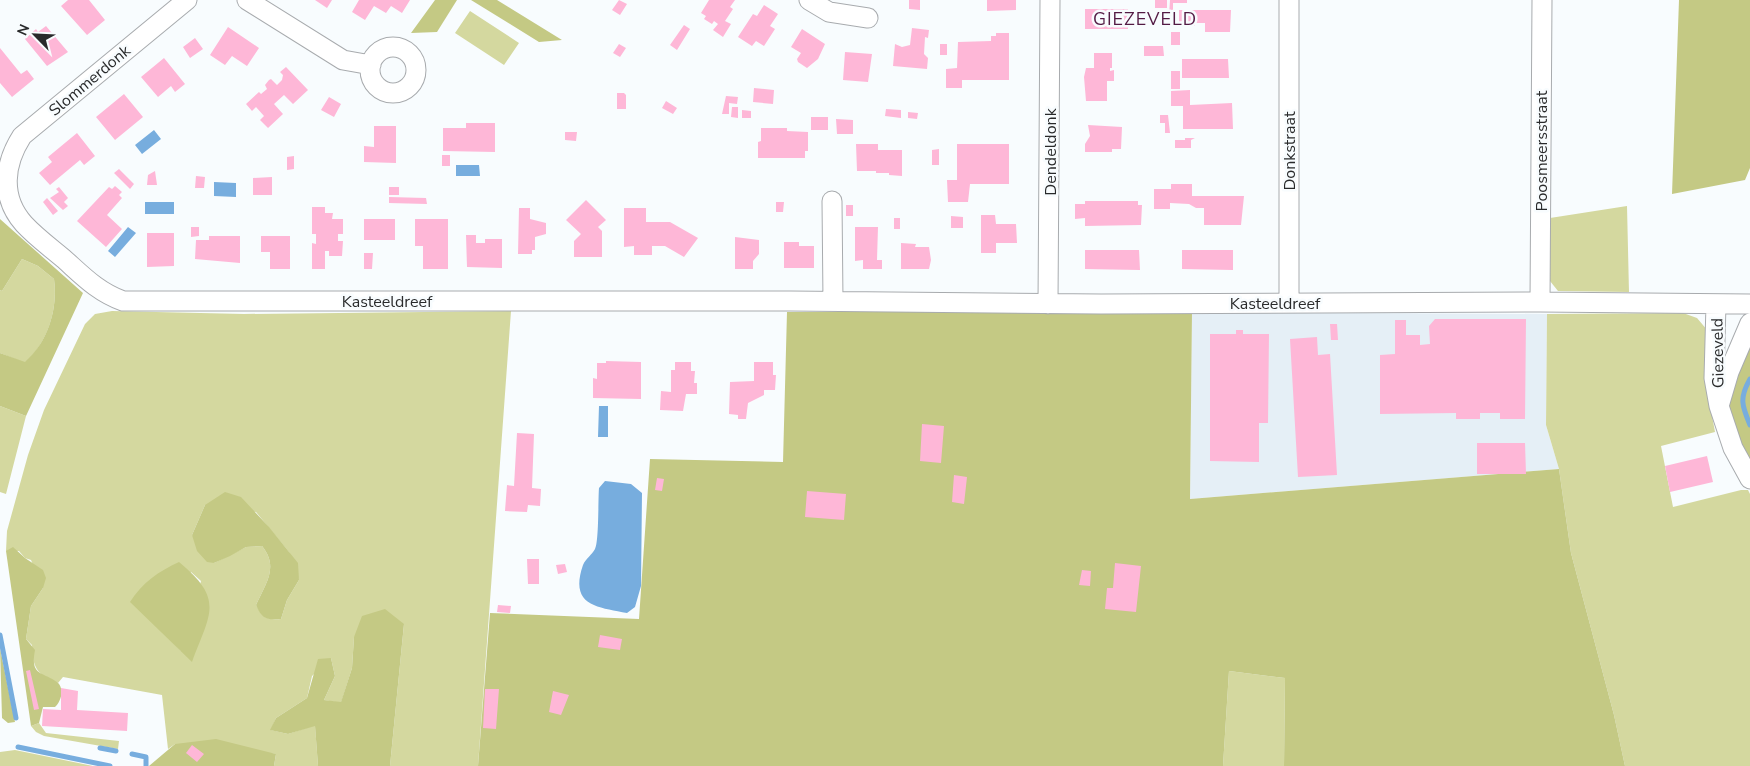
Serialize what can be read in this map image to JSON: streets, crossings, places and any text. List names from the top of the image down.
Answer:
{
  "streets": {
    "street": [
      "Slommerdonk",
      "Donkstraat",
      "Poosmeersstraat",
      "Dendeldonk",
      "Kasteeldreef",
      "Giezeveld"
    ]
  },
  "crossings": [
    ["Slommerdonk", "Kasteeldreef"],
    ["Donkstraat", "Kasteeldreef"],
    ["Poosmeersstraat", "Kasteeldreef"],
    ["Dendeldonk", "Kasteeldreef"],
    ["Kasteeldreef", "Giezeveld"]
  ],
  "districts": ["GIEZEVELD"],
  "north": "top left"
}
